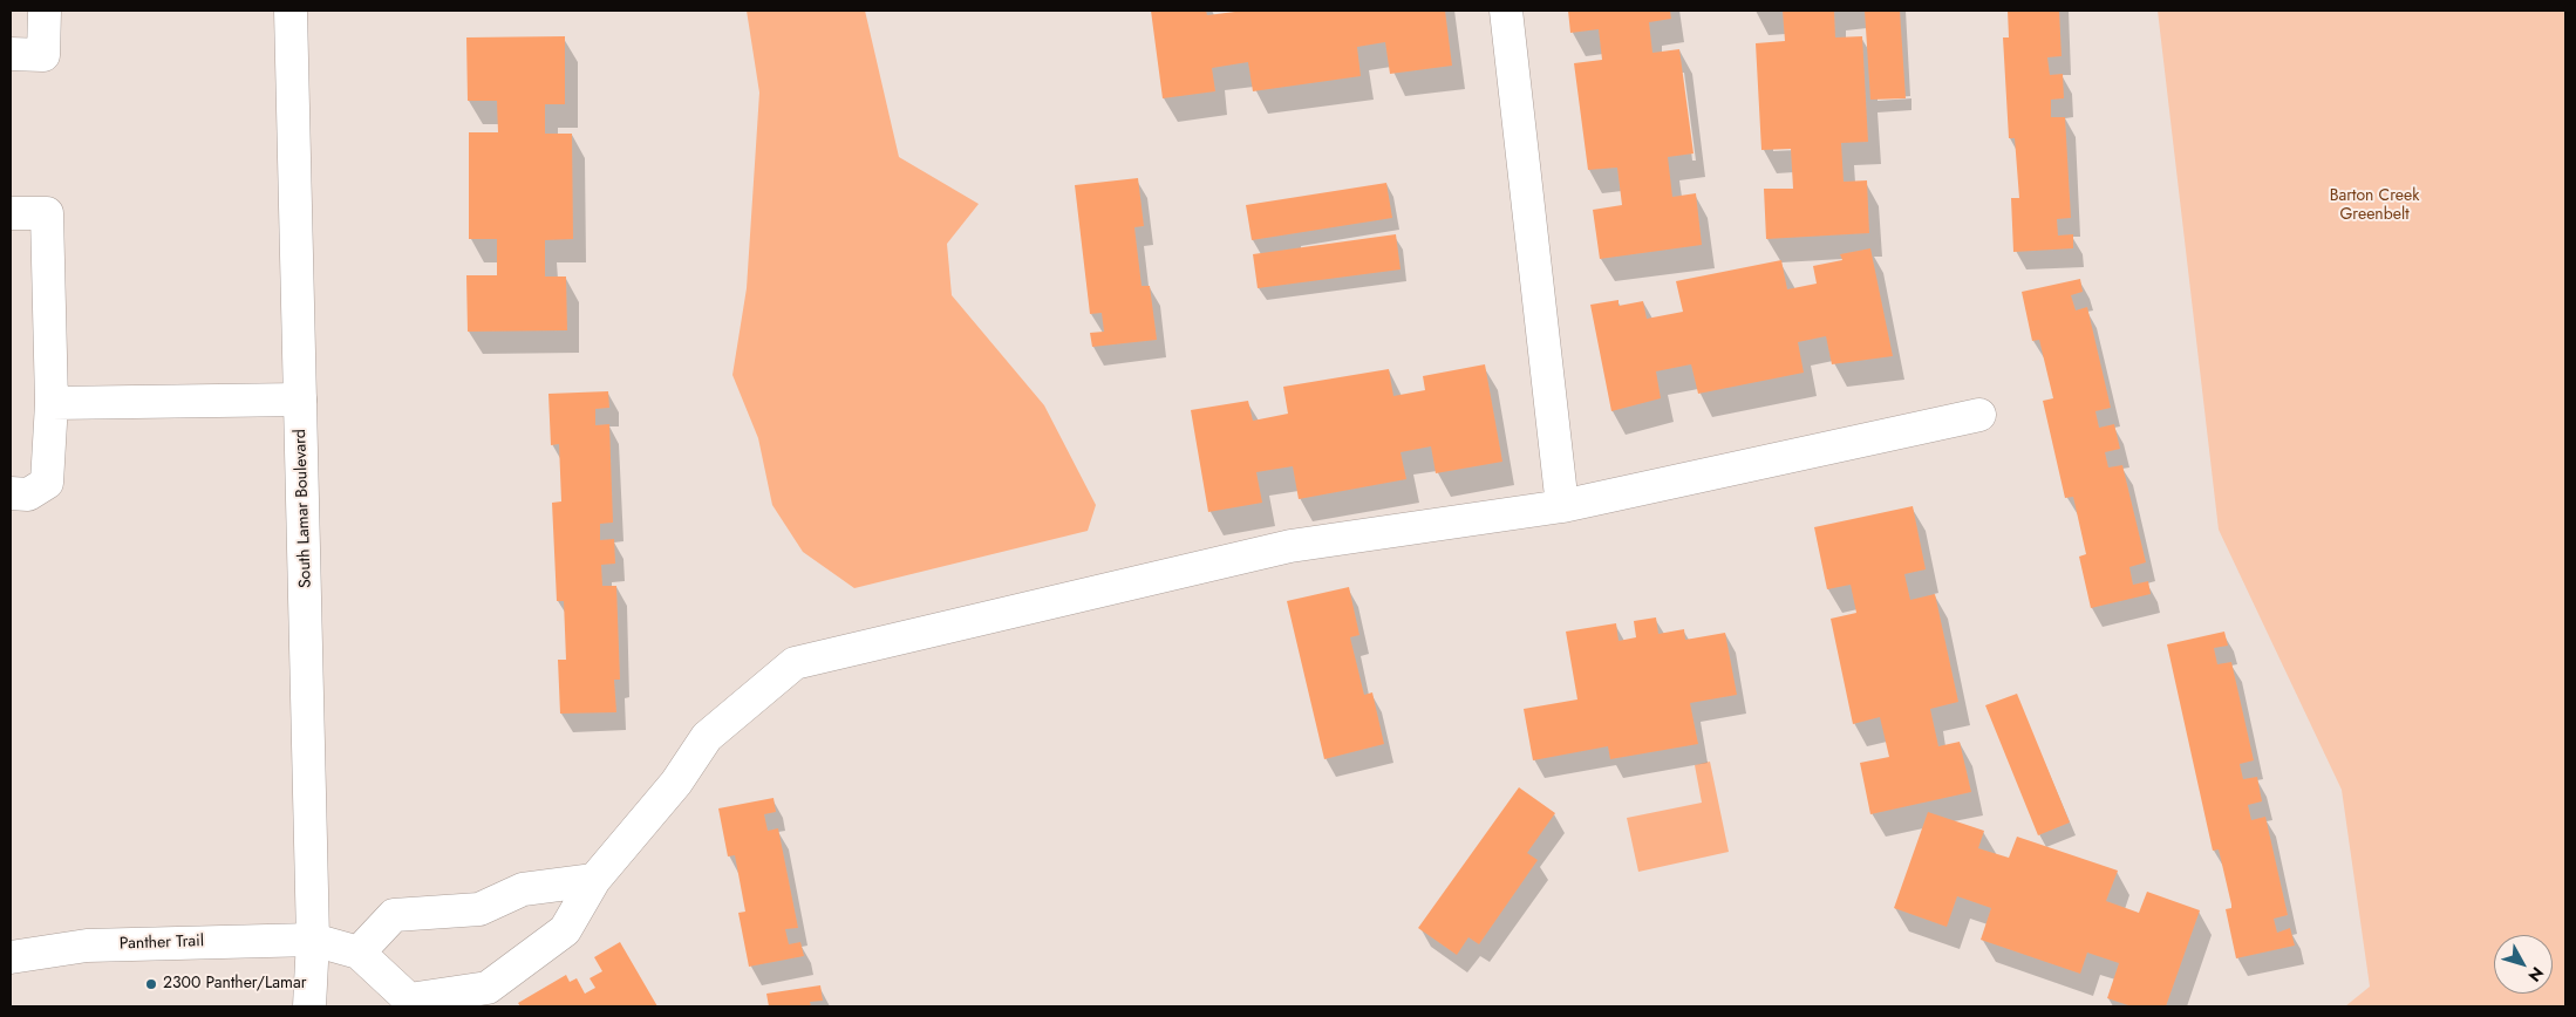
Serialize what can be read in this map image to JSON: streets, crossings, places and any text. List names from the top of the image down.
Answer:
{
  "streets": {
    "main road": ["South Lamar Boulevard", "Panther Trail"]
  },
  "crossings": [
    ["South Lamar Boulevard", "Panther Trail"]
  ],
  "parks": ["Barton Creek Greenbelt"],
  "places": ["2300 Panther/Lamar"],
  "north": "bottom right"
}
